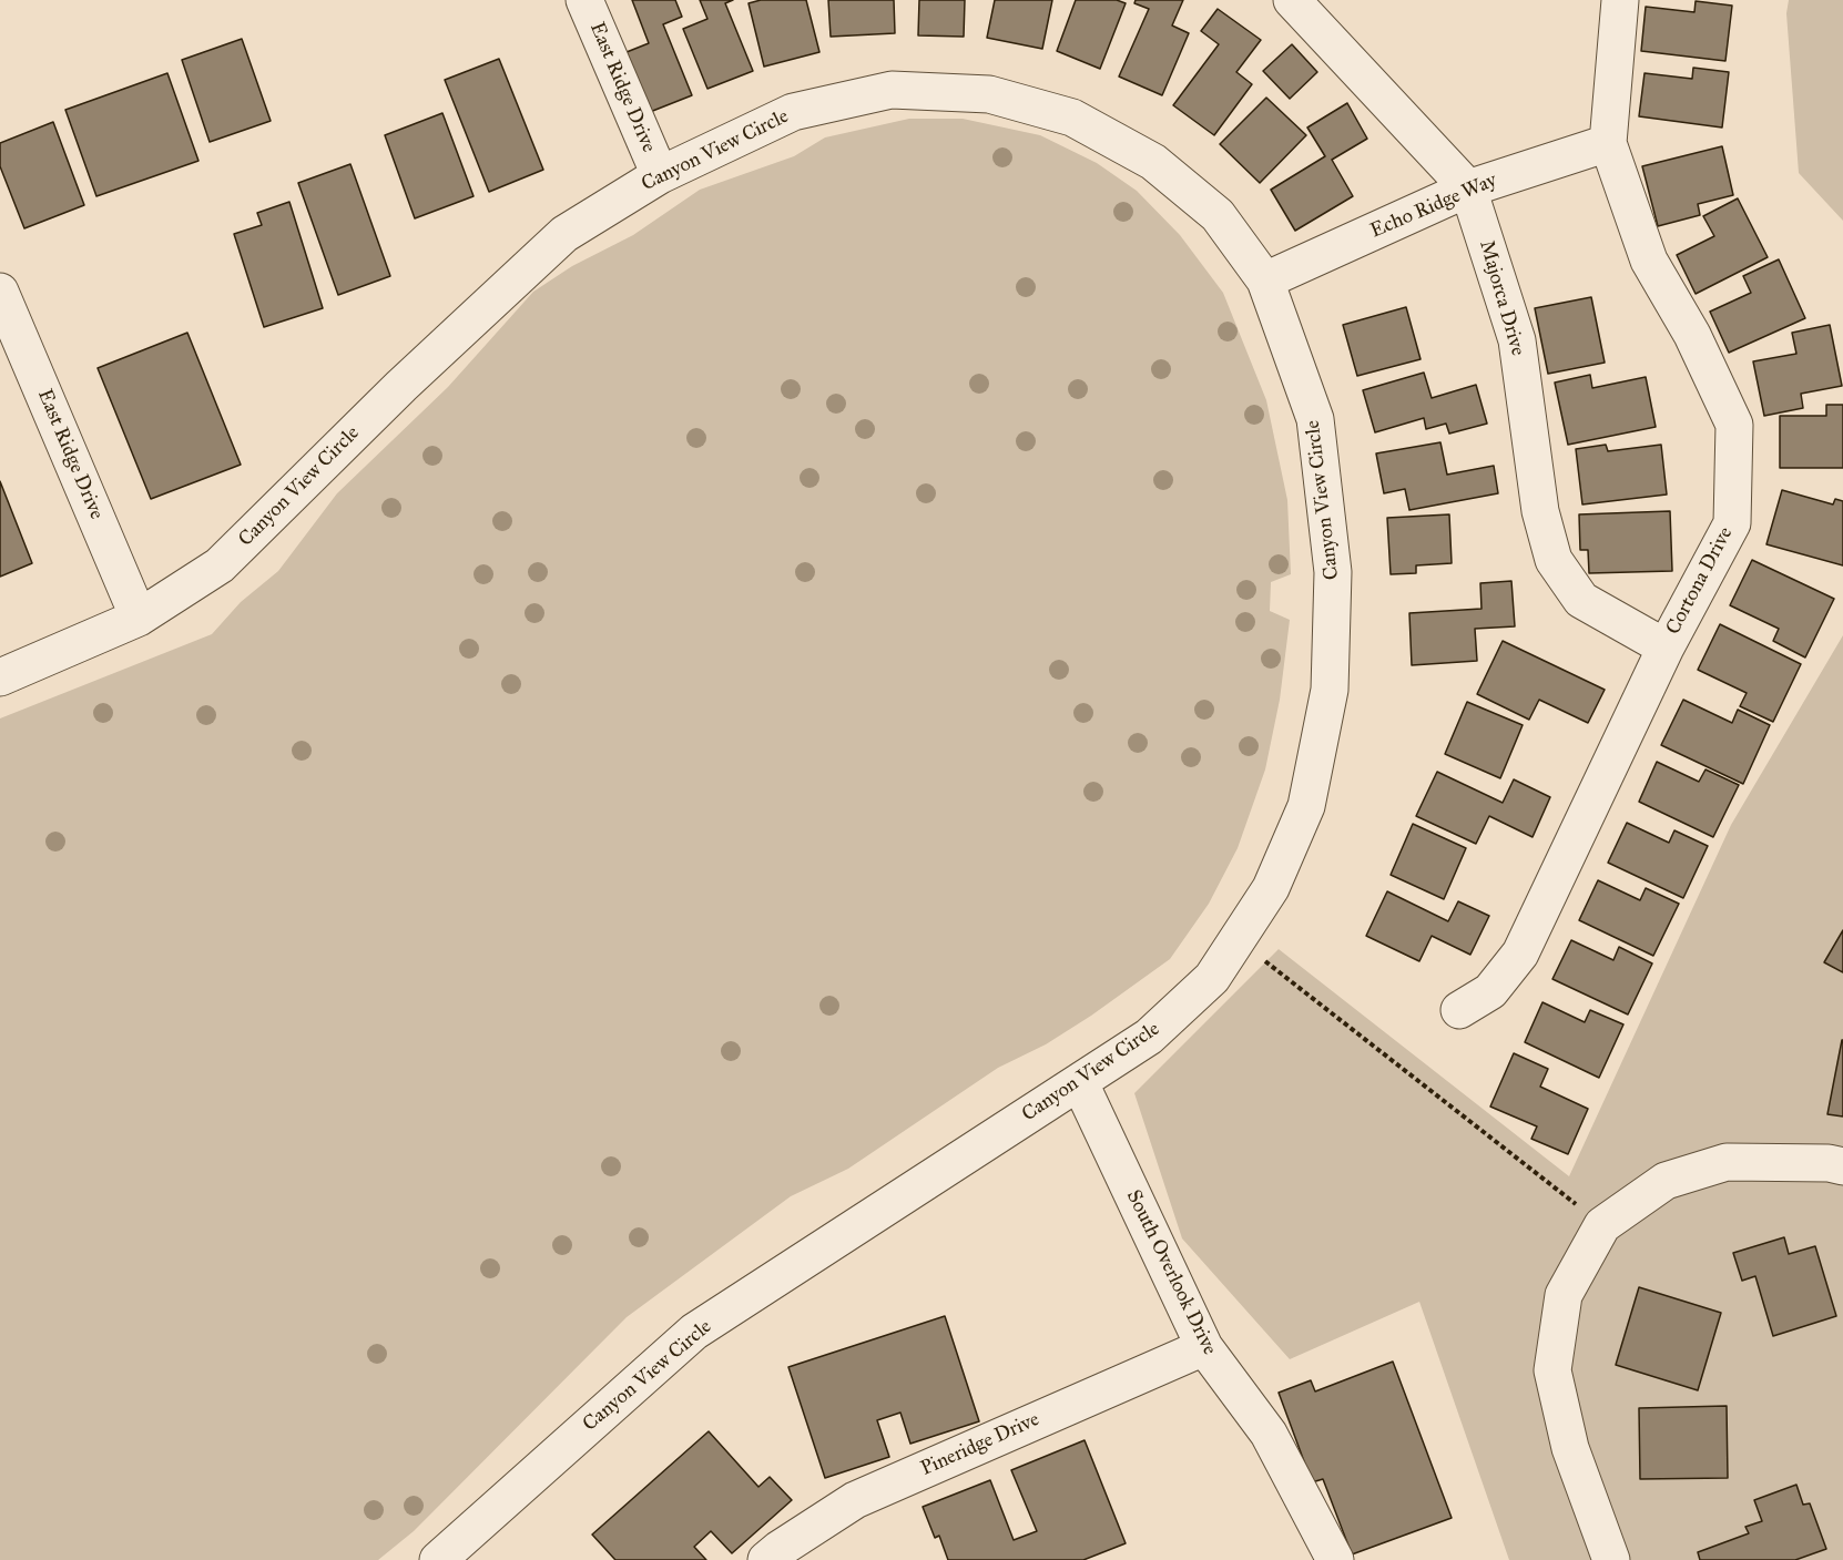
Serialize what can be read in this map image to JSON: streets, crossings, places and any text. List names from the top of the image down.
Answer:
{
  "streets": {
    "street": [
      "East Ridge Drive",
      "Canyon View Circle",
      "Echo Ridge Way",
      "Majorca Drive",
      "Cortona Drive",
      "South Overlook Drive",
      "Pineridge Drive"
    ]
  },
  "crossings": [
    ["East Ridge Drive", "Canyon View Circle"],
    ["Canyon View Circle", "Echo Ridge Way"],
    ["Canyon View Circle", "South Overlook Drive"],
    ["Echo Ridge Way", "Majorca Drive"],
    ["Echo Ridge Way", "Cortona Drive"],
    ["Majorca Drive", "Cortona Drive"],
    ["South Overlook Drive", "Pineridge Drive"]
  ]
}
